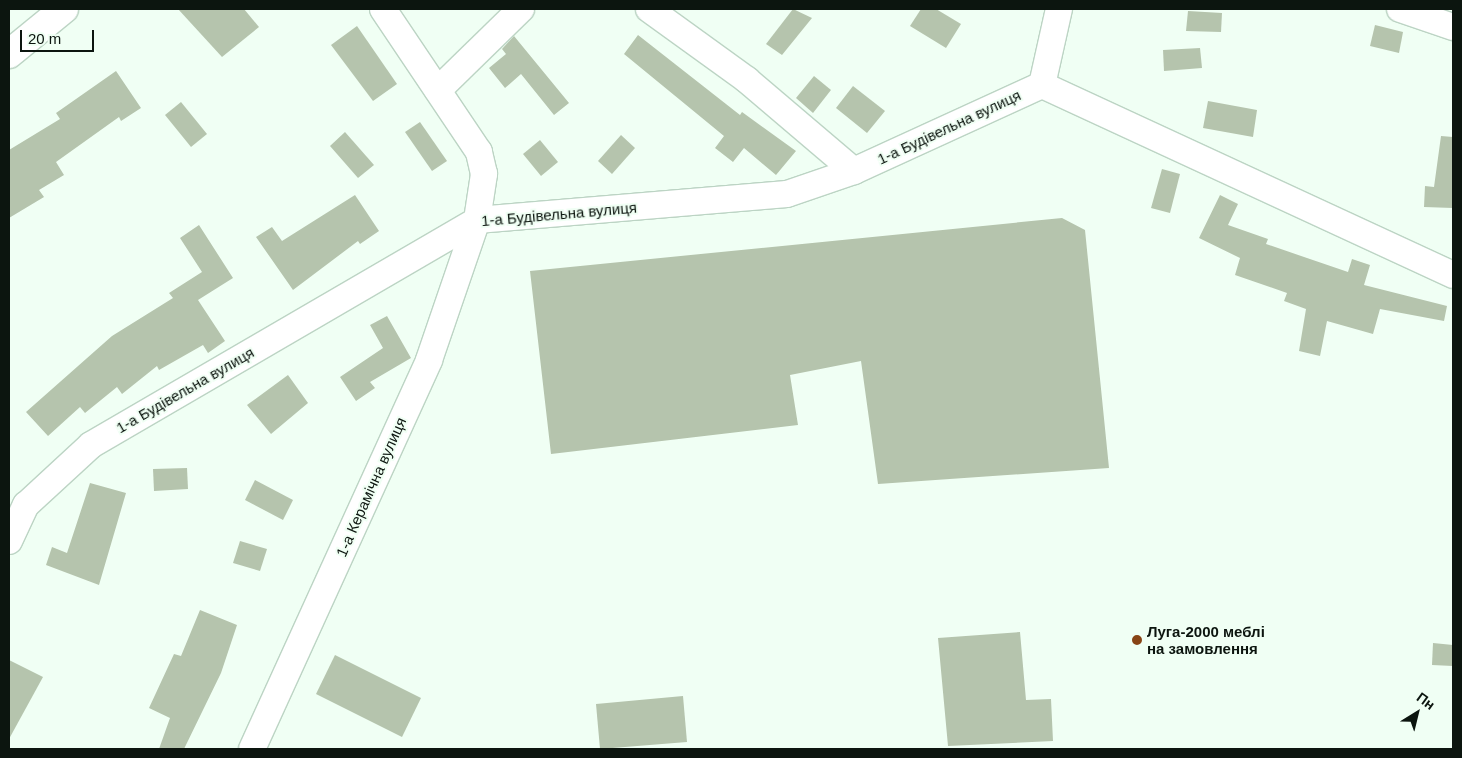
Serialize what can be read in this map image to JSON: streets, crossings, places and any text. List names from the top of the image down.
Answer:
{
  "streets": {
    "street": ["1-а Будівельна вулиця", "1-а Керамічна вулиця"]
  },
  "crossings": [
    ["1-а Будівельна вулиця", "1-а Керамічна вулиця"]
  ],
  "places": ["Луга-2000 меблі на замовлення"],
  "scale_bar": "20 m",
  "north": "top right"
}
